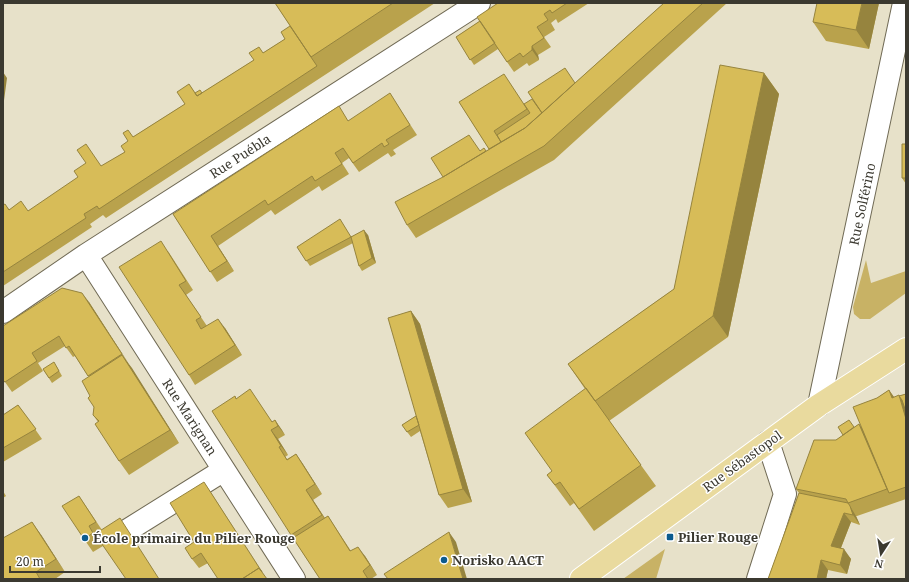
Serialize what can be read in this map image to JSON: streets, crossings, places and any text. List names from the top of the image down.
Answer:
{
  "streets": {
    "main road": ["Rue Sébastopol"],
    "street": ["Rue Puébla", "Rue Solférino", "Rue Marignan"]
  },
  "crossings": [
    ["Rue Puébla", "Rue Marignan"],
    ["Rue Solférino", "Rue Sébastopol"]
  ],
  "places": {
    "transit": ["Pilier Rouge"],
    "other": ["École primaire du Pilier Rouge", "Norisko AACT"]
  },
  "scale_bar": "20 m",
  "north": "bottom"
}
